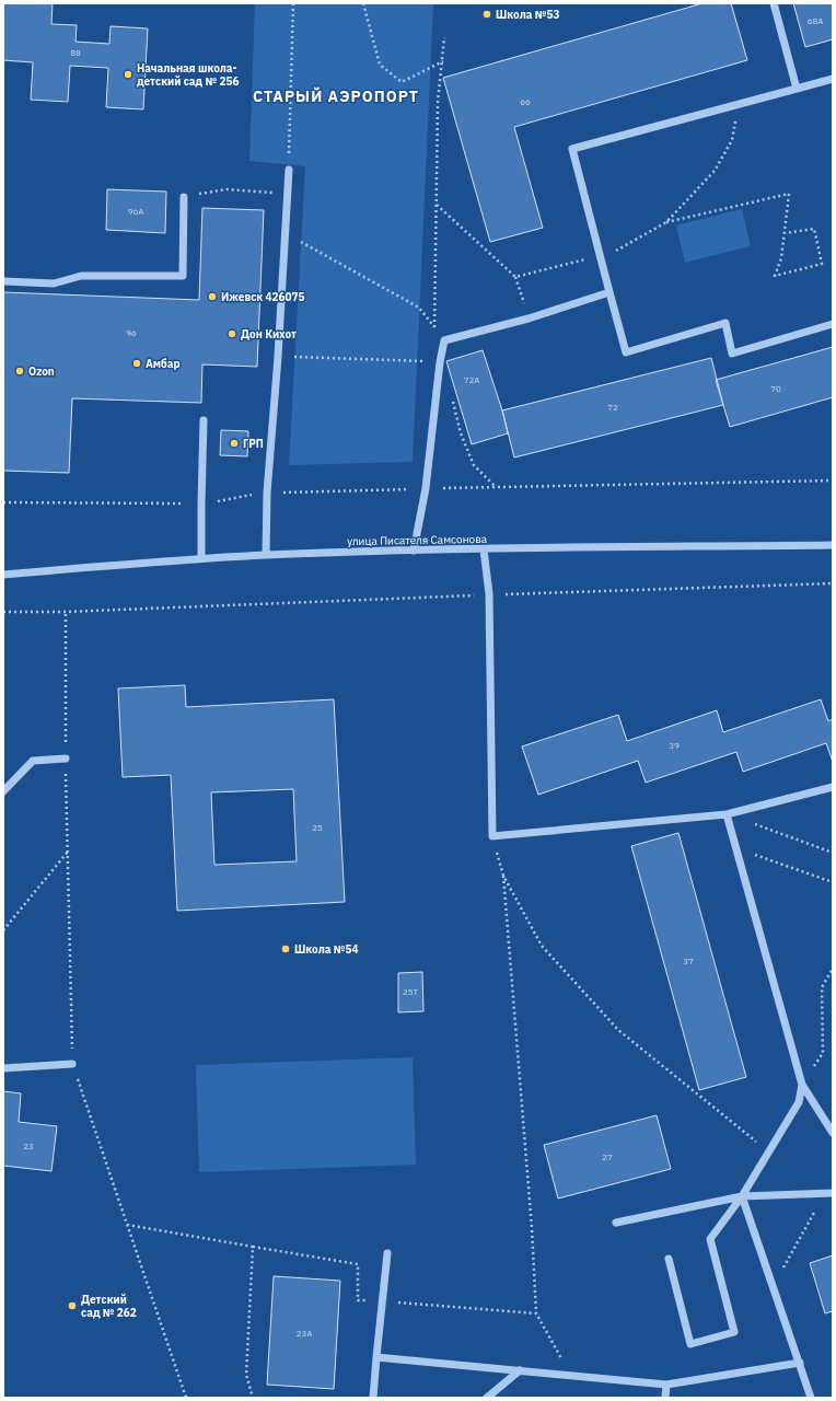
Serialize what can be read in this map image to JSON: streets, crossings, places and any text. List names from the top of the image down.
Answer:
{
  "streets": {
    "street": ["улица Писателя Самсонова"]
  },
  "districts": ["СТАРЫЙ АЭРОПОРТ"],
  "places": [
    "Школа №53",
    "Начальная школа- детский сад № 256",
    "Ижевск 426075",
    "Дон Кихот",
    "Амбар",
    "Ozon",
    "ГРП",
    "Школа №54",
    "Детский сад № 262"
  ],
  "house_numbers": [
    "68А",
    "88",
    "66",
    "96А",
    "96",
    "72А",
    "70",
    "72",
    "39",
    "25",
    "37",
    "25Т",
    "23",
    "27",
    "23А"
  ]
}
